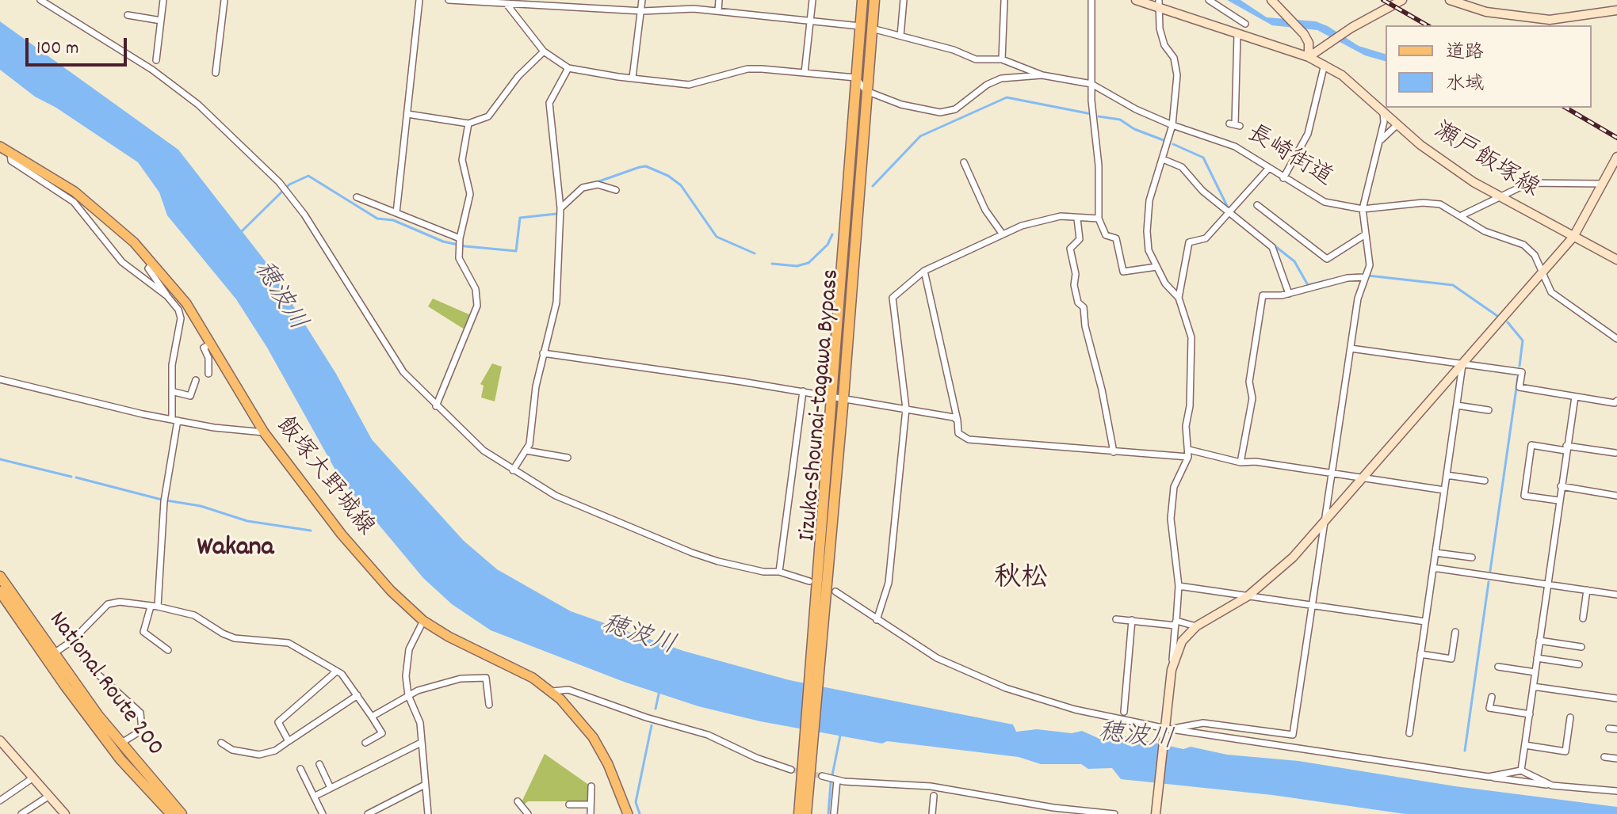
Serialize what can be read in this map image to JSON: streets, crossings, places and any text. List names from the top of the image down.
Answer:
{
  "streets": {
    "highway": ["Iizuka-Shounai-tagawa Bypass", "National Route 200"],
    "main road": ["飯塚大野城線"],
    "street": ["長崎街道", "瀬戸飯塚線"]
  },
  "crossings": [
    ["長崎街道", "Iizuka-Shounai-tagawa Bypass"]
  ],
  "districts": ["Wakana", "秋松"],
  "water": ["穂波川"],
  "legend": ["道路", "水域"],
  "scale_bar": "100 m"
}
